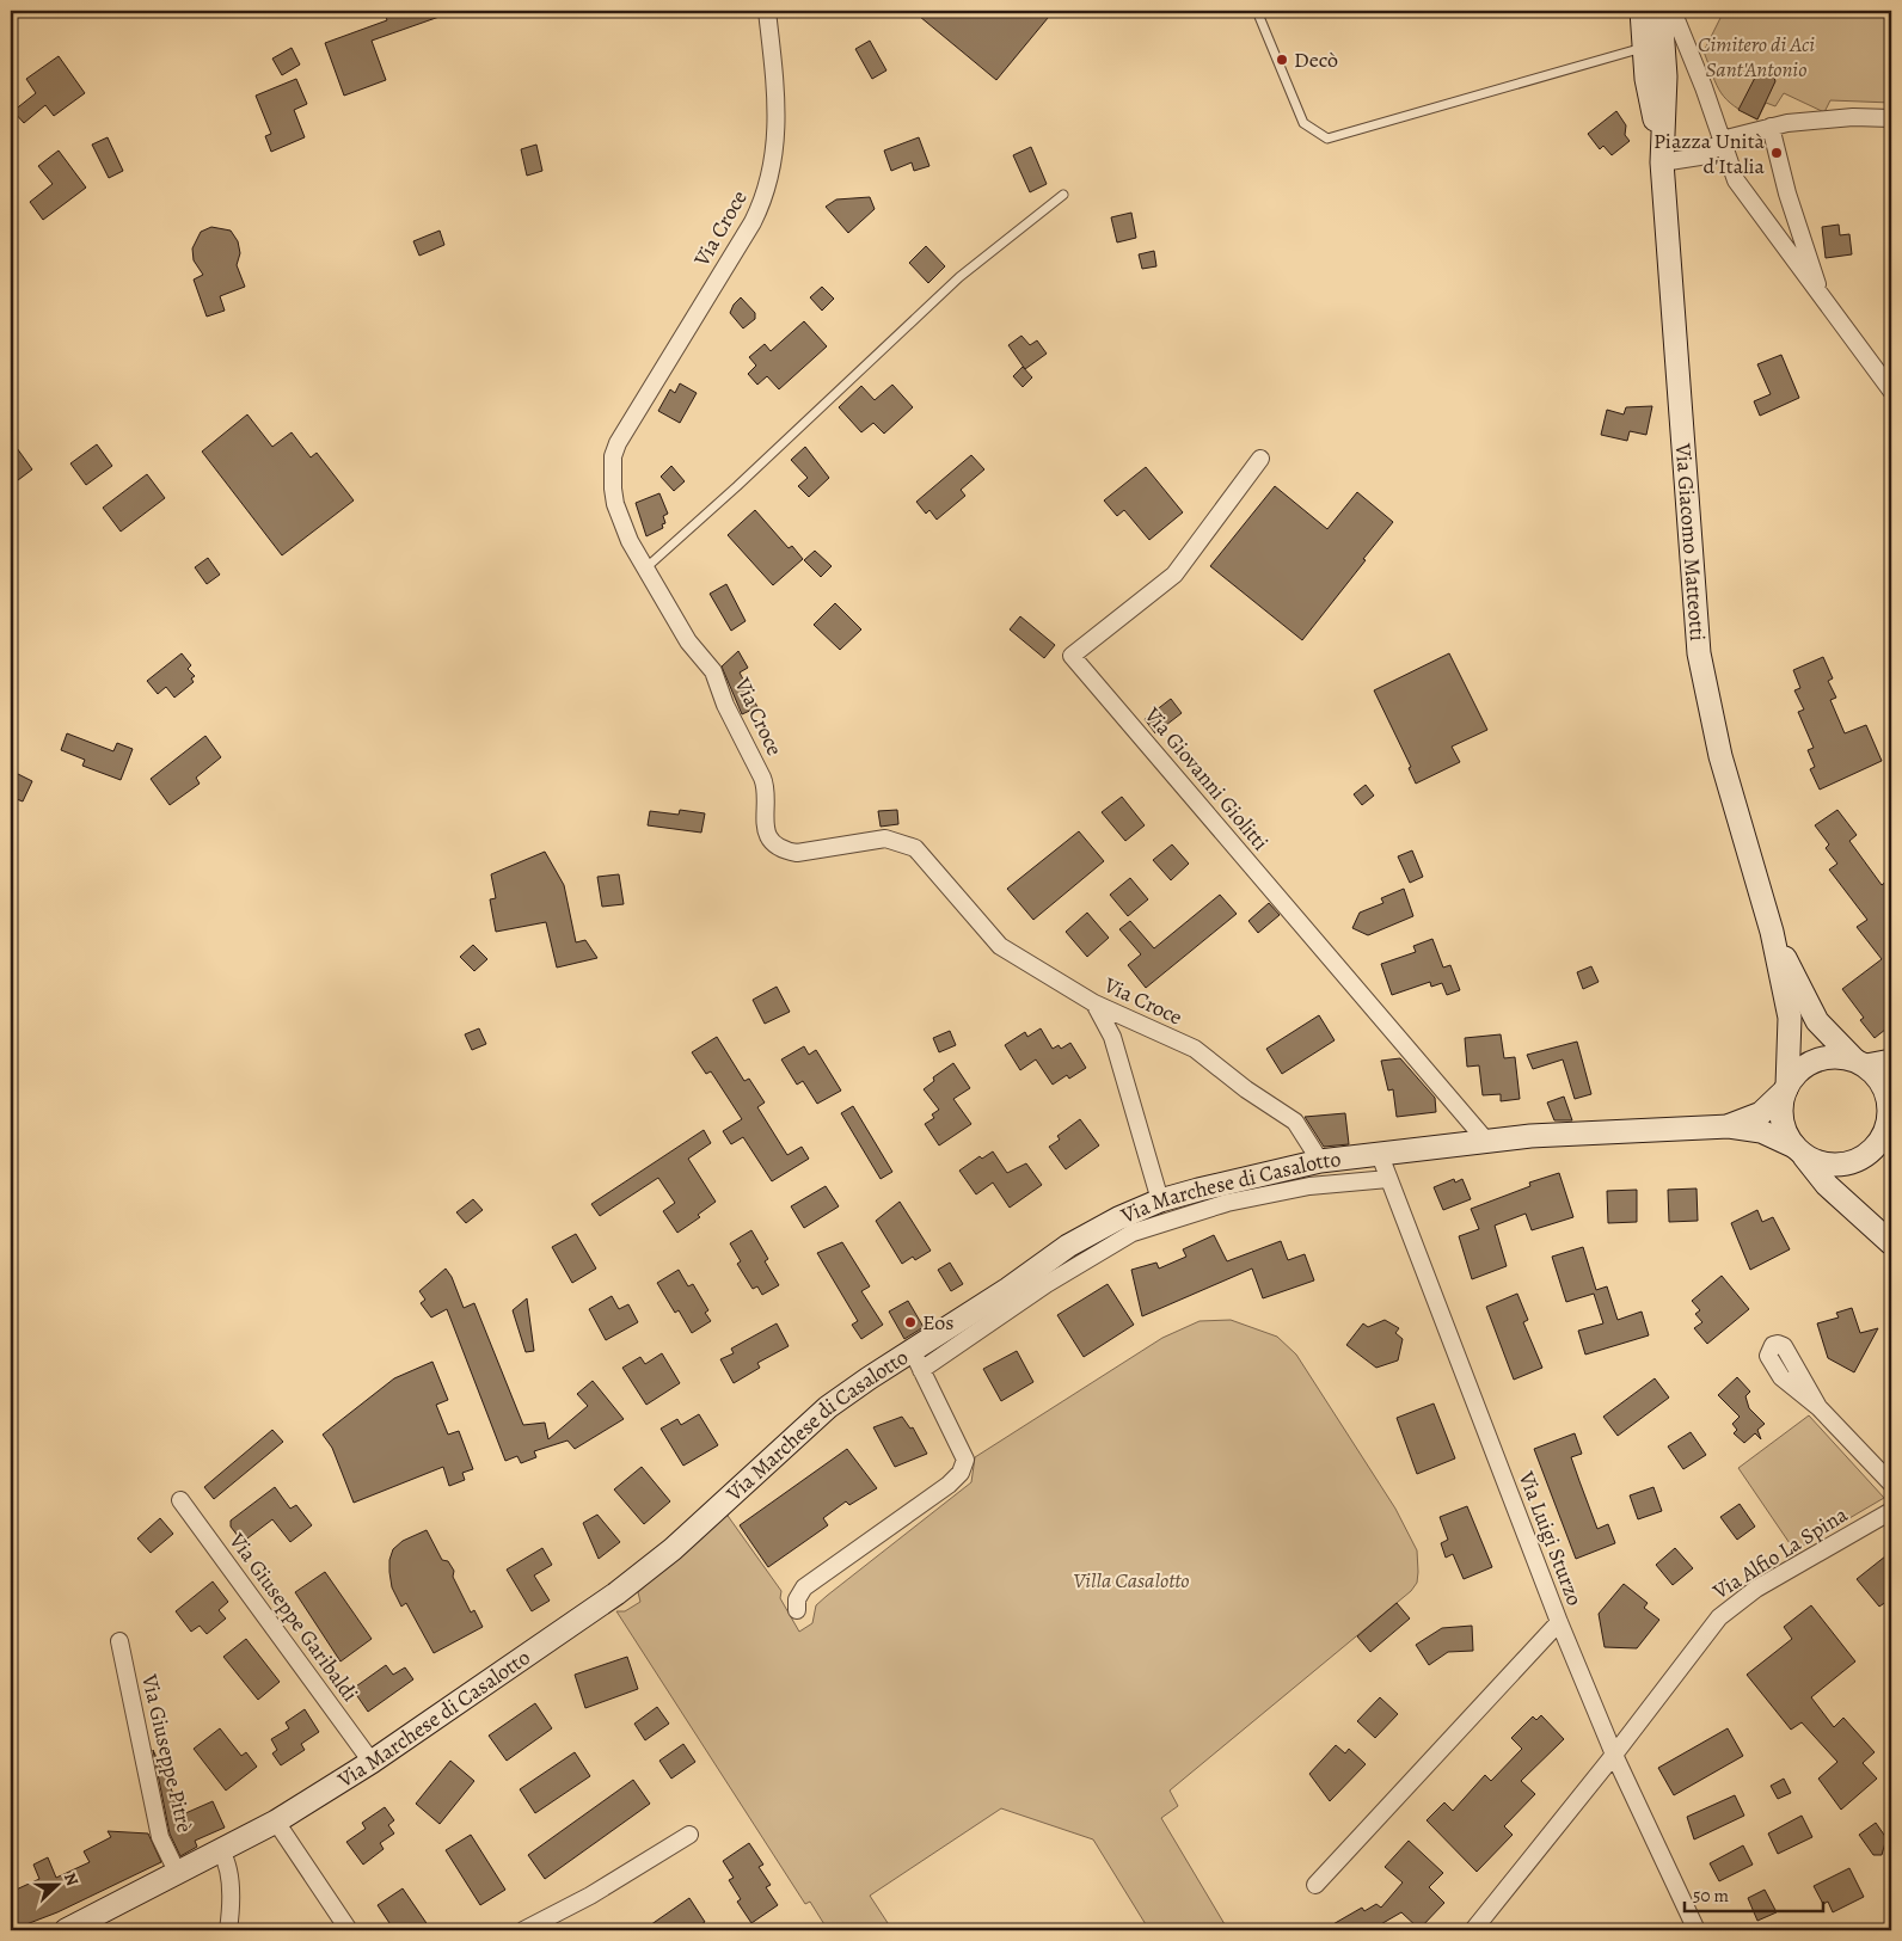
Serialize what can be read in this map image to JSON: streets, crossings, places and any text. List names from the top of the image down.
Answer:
{
  "streets": {
    "street": [
      "Via Croce",
      "Via Giacomo Matteotti",
      "Via Giovanni Giolitti",
      "Via Marchese di Casalotto",
      "Via Luigi Sturzo",
      "Via Alfio La Spina",
      "Via Giuseppe Garibaldi",
      "Via Giuseppe Pitrè"
    ]
  },
  "crossings": [
    ["Via Croce", "Via Marchese di Casalotto"],
    ["Via Giovanni Giolitti", "Via Marchese di Casalotto"],
    ["Via Marchese di Casalotto", "Via Luigi Sturzo"],
    ["Via Marchese di Casalotto", "Via Giuseppe Garibaldi"],
    ["Via Marchese di Casalotto", "Via Giuseppe Pitrè"],
    ["Via Luigi Sturzo", "Via Alfio La Spina"]
  ],
  "parks": ["Cimitero di Aci Sant'Antonio", "Villa Casalotto"],
  "places": ["Decò", "Piazza Unità d'Italia", "Eos"],
  "scale_bar": "50 m",
  "north": "right"
}
